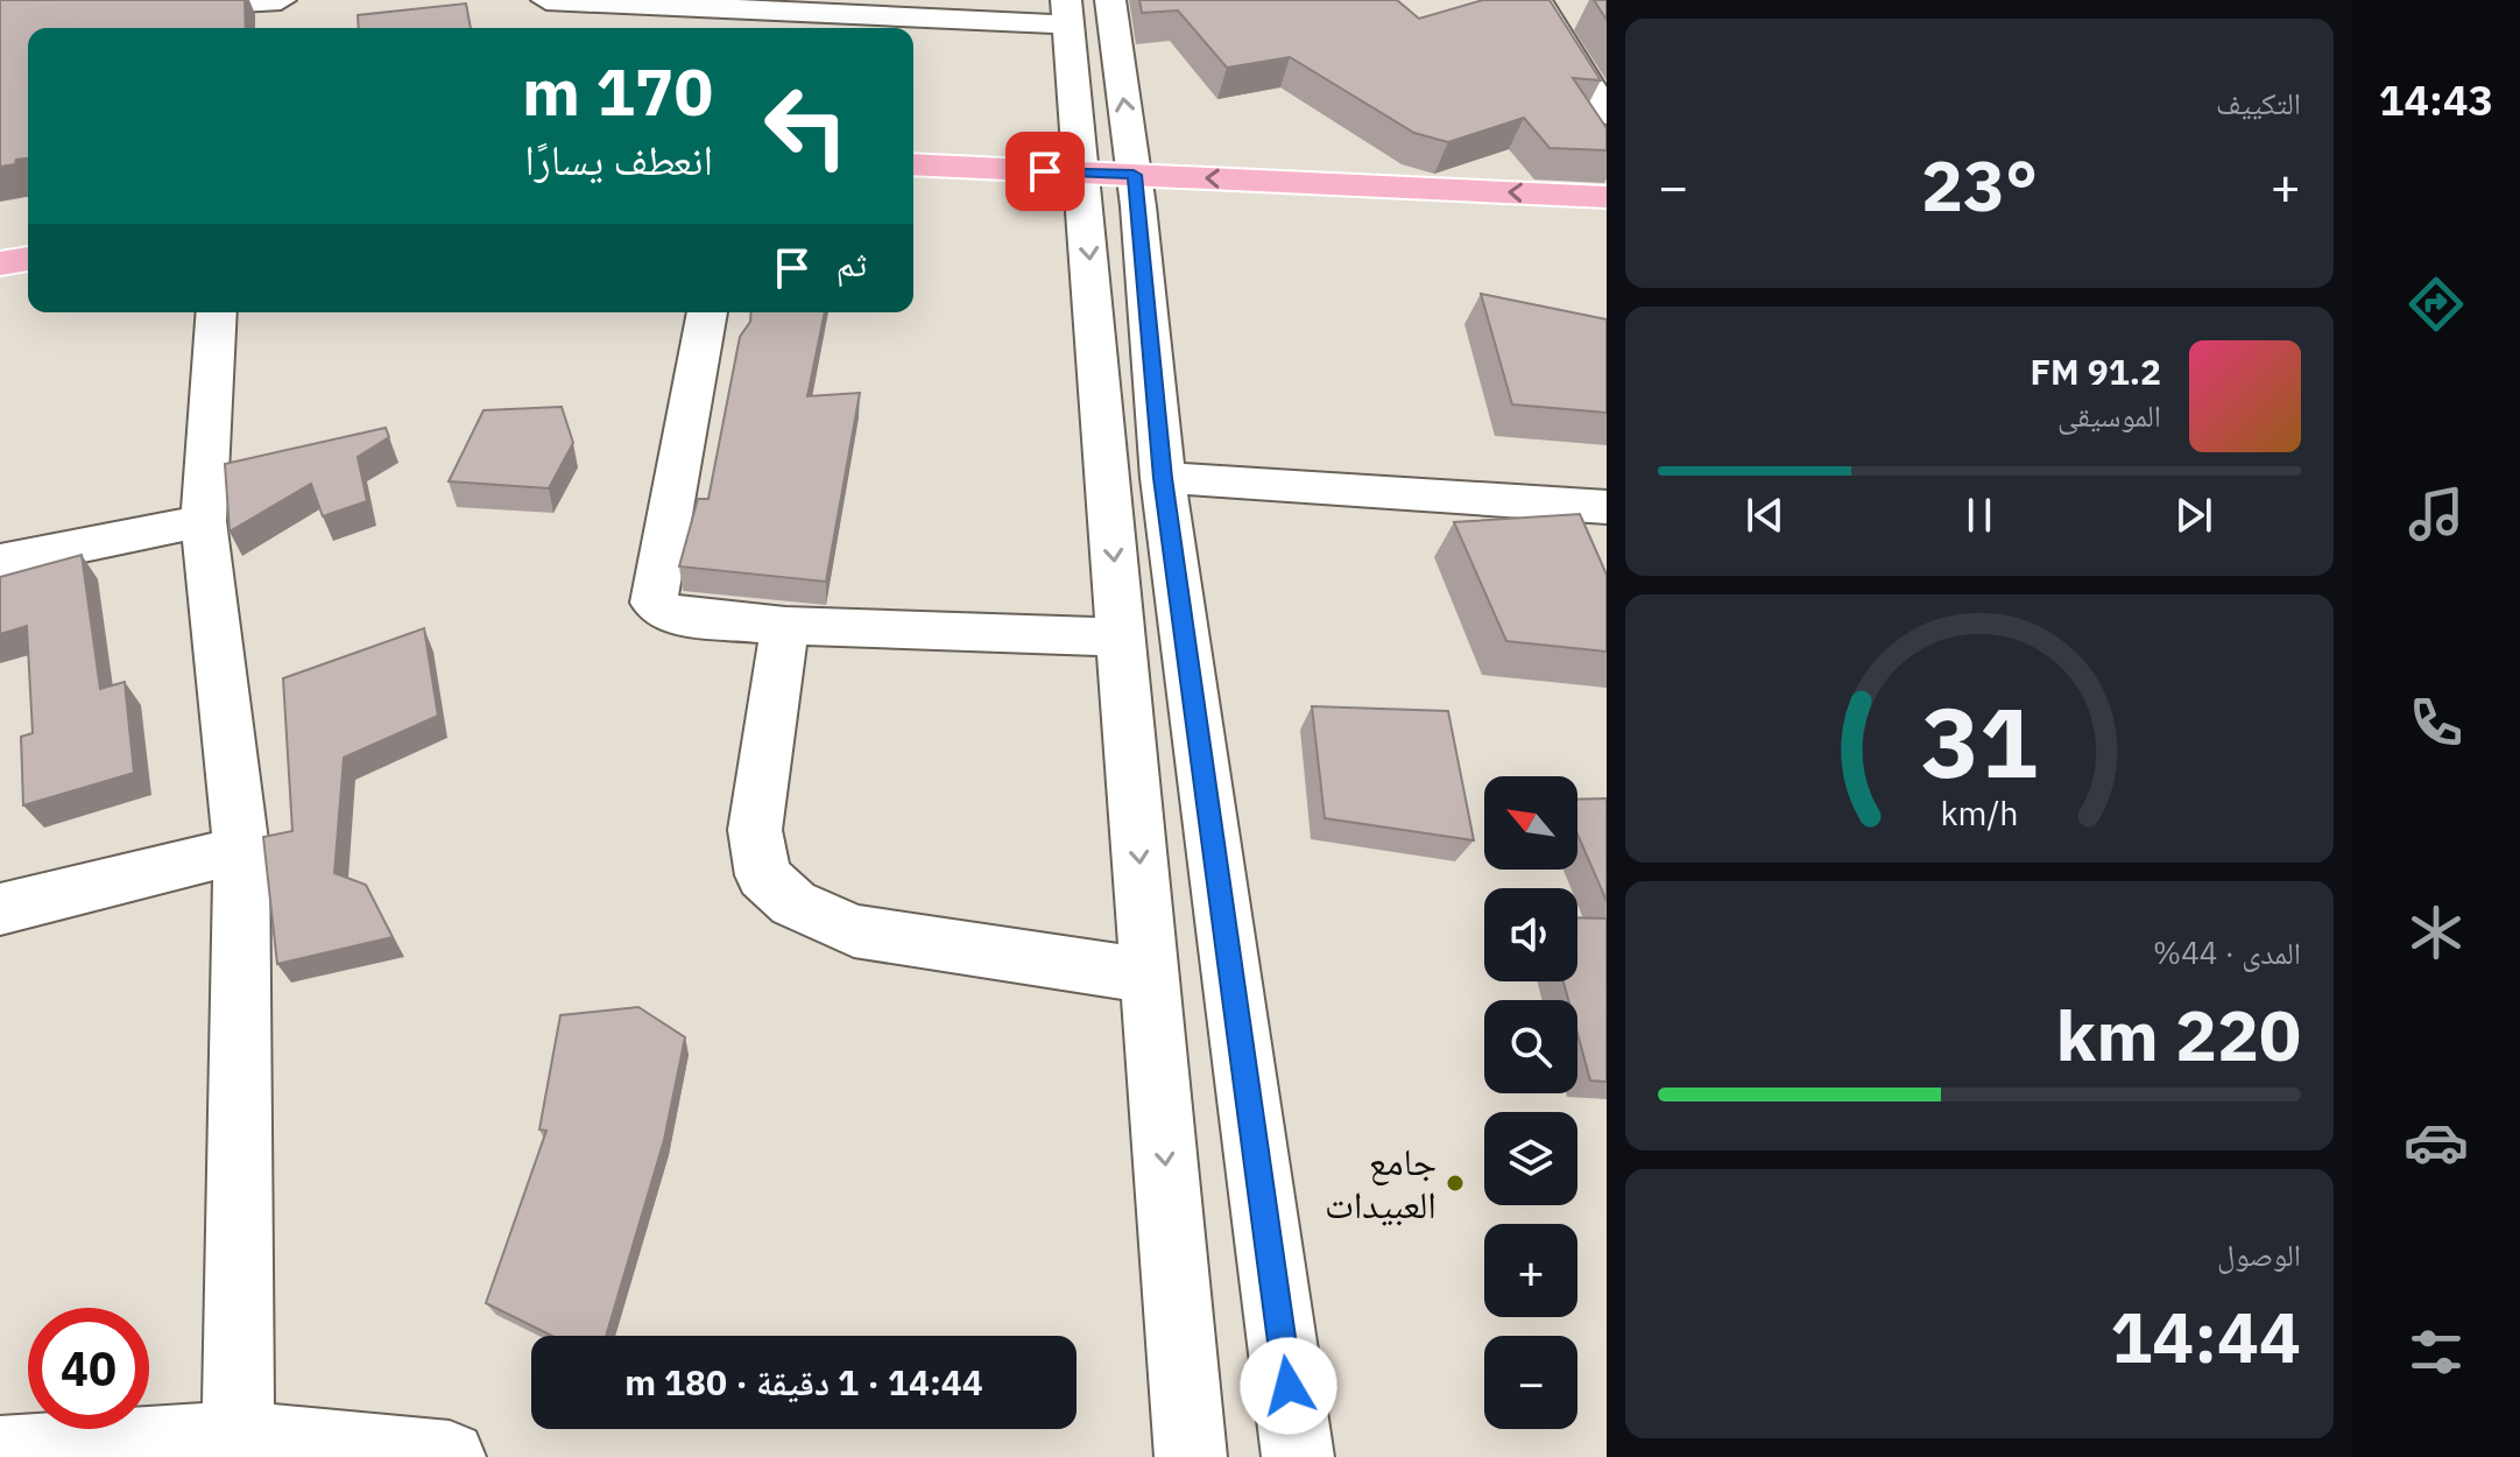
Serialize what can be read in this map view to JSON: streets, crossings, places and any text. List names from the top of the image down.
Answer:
{
  "places": ["جامع العبيدات"],
  "north": "top left",
  "page": {
    "tabs": "14:43",
    "tile": [
      "التكييف",
      ["المدى · 44%", "220 km"],
      ["الوصول", "14:44"]
    ],
    "turn": ["170 m", "انعطف يسارًا"],
    "heat": ["−", "23°", "+"],
    "then": "ثم",
    "song": ["91.2 FM", "الموسيقى"],
    "map_buttons": ["+", "−"],
    "limit": "40",
    "trip": "14:44 · 1 دقيقة · 180 m",
    "gauge": ["31", "km/h"]
  }
}
